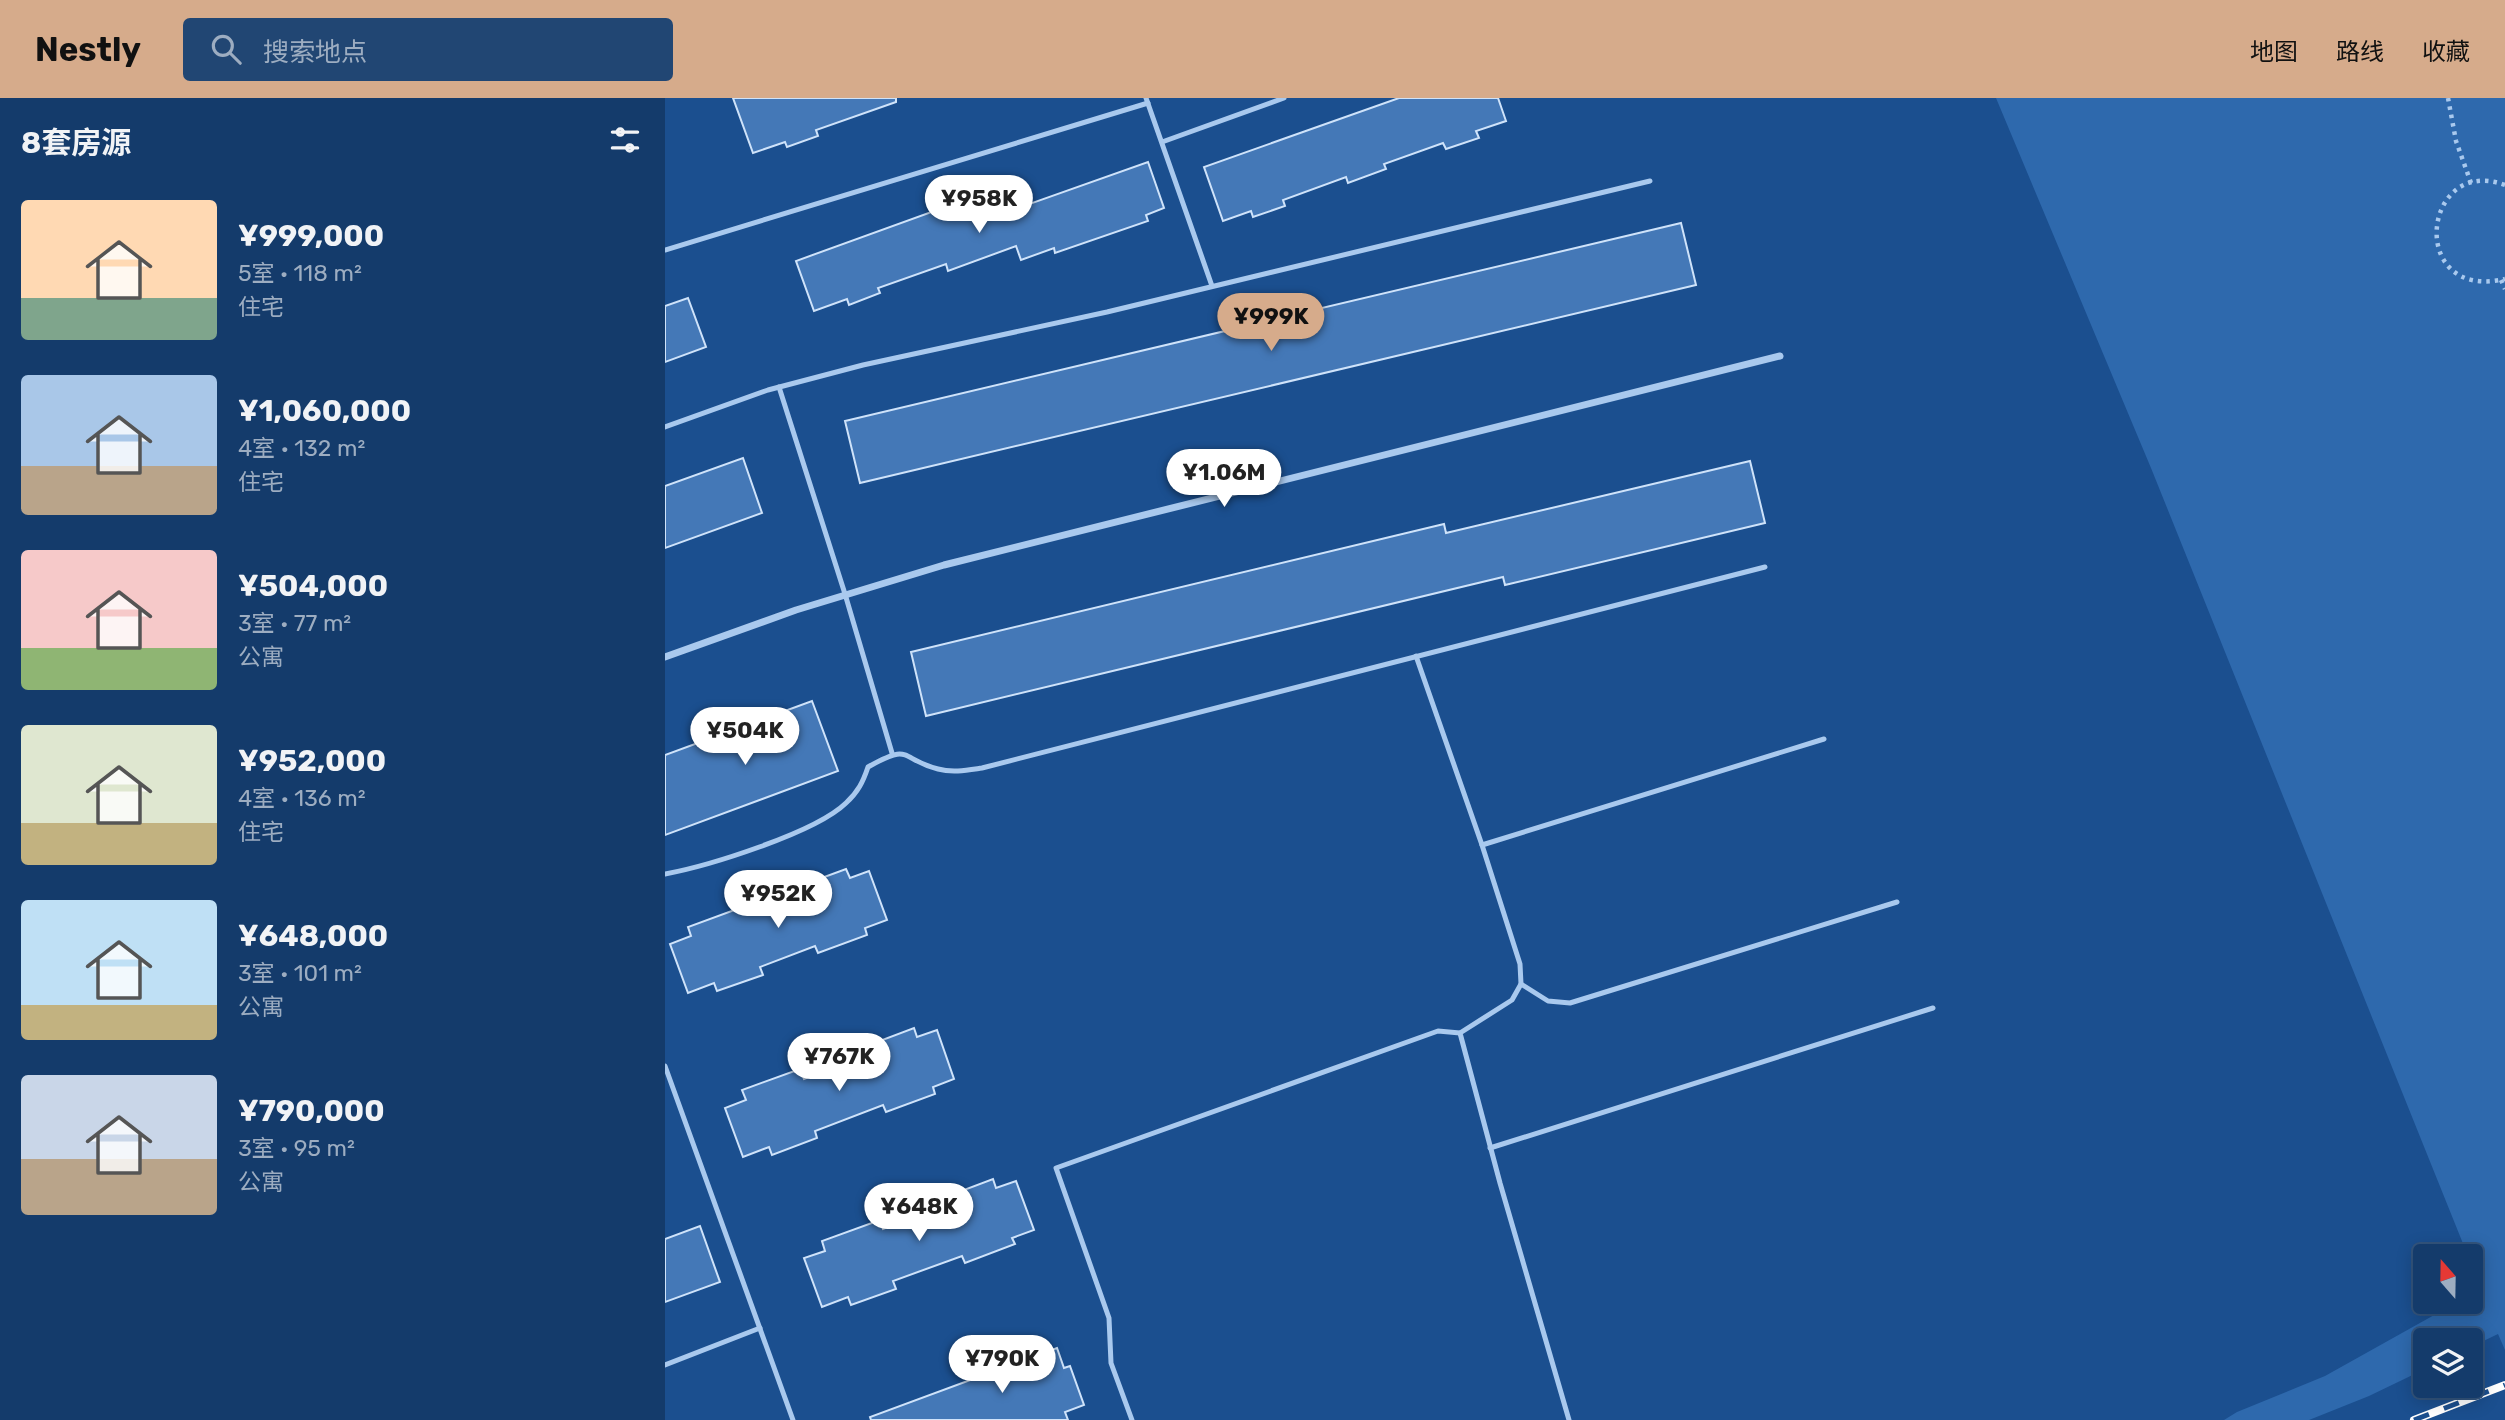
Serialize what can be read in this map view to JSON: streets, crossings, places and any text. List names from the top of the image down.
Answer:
{
  "north": "top",
  "page": {
    "header": "Nestly",
    "search": "搜索地点",
    "nav": ["地图", "路线", "收藏"],
    "heading": "8套房源",
    "price": [
      "¥958K",
      "¥999K",
      "¥1.06M",
      "¥504K",
      "¥952K",
      "¥767K",
      "¥648K",
      "¥790K"
    ],
    "list": [
      {
        "name": "¥999,000",
        "note": "5室 · 118 m² · 住宅"
      },
      {
        "name": "¥1,060,000",
        "note": "4室 · 132 m² · 住宅"
      },
      {
        "name": "¥504,000",
        "note": "3室 · 77 m² · 公寓"
      },
      {
        "name": "¥952,000",
        "note": "4室 · 136 m² · 住宅"
      },
      {
        "name": "¥648,000",
        "note": "3室 · 101 m² · 公寓"
      },
      {
        "name": "¥790,000",
        "note": "3室 · 95 m² · 公寓"
      }
    ]
  }
}
